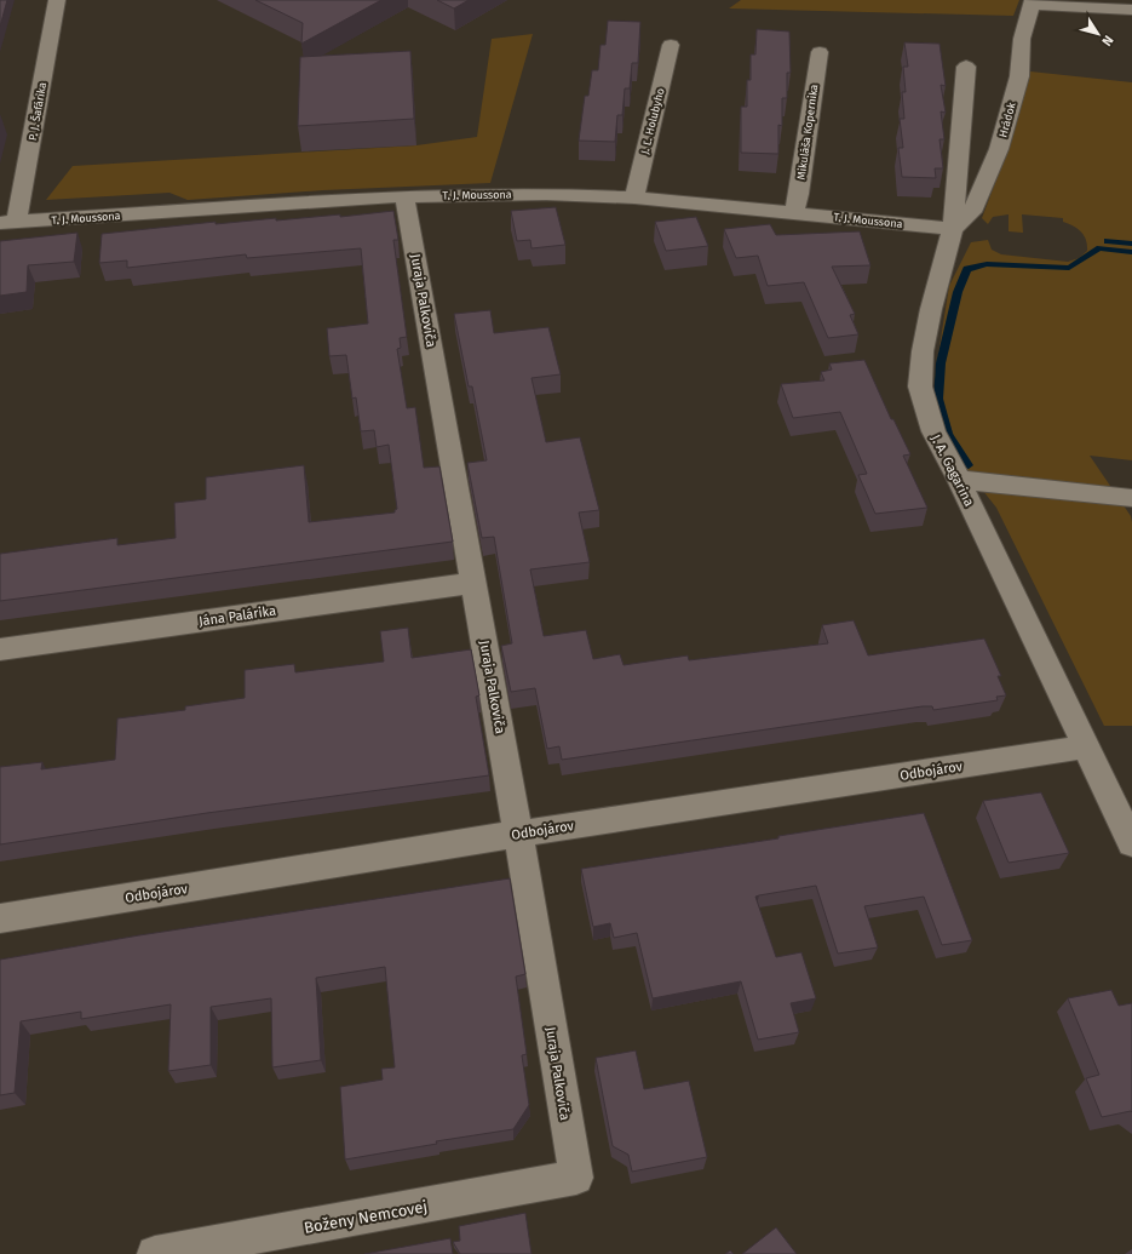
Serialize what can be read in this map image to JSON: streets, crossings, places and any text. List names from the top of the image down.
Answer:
{
  "streets": {
    "street": [
      "P. J. Šafárika",
      "Hrádok",
      "J. Ľ. Holubyho",
      "Mikuláša Kopernika",
      "T. J. Moussona",
      "Juraja Palkoviča",
      "J. A. Gagarina",
      "Jána Palárika",
      "Odbojárov",
      "Boženy Nemcovej"
    ]
  },
  "crossings": [
    ["P. J. Šafárika", "T. J. Moussona"],
    ["Hrádok", "T. J. Moussona"],
    ["Hrádok", "J. A. Gagarina"],
    ["J. Ľ. Holubyho", "T. J. Moussona"],
    ["Mikuláša Kopernika", "T. J. Moussona"],
    ["T. J. Moussona", "Juraja Palkoviča"],
    ["T. J. Moussona", "J. A. Gagarina"],
    ["Juraja Palkoviča", "Jána Palárika"],
    ["Juraja Palkoviča", "Odbojárov"],
    ["Juraja Palkoviča", "Boženy Nemcovej"],
    ["J. A. Gagarina", "Odbojárov"]
  ],
  "north": "bottom right"
}
